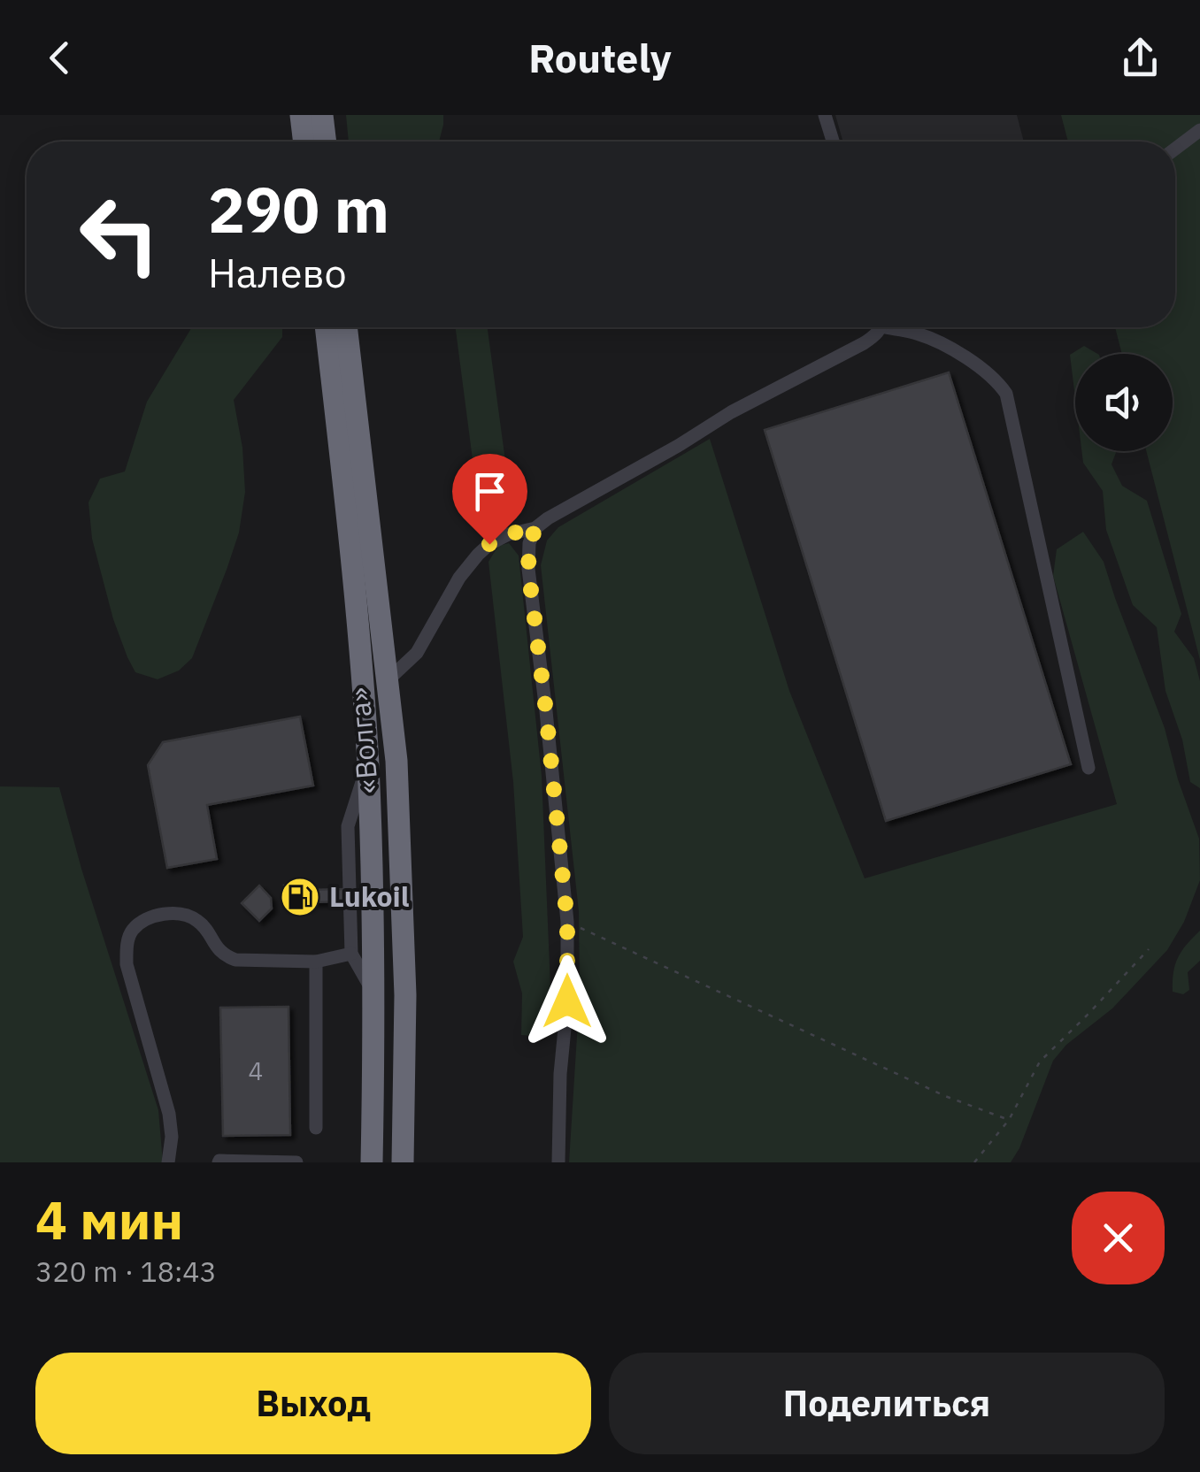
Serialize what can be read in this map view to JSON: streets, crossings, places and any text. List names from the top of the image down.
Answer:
{
  "streets": {
    "highway": ["«Волга»"]
  },
  "places": {
    "fuel station": ["Lukoil"]
  },
  "house_numbers": ["4"],
  "page": {
    "header": "Routely",
    "turn": ["290 m", "Налево"],
    "heading": ["4 мин", "320 m · 18:43"],
    "buttons": ["Выход", "Поделиться"]
  }
}
